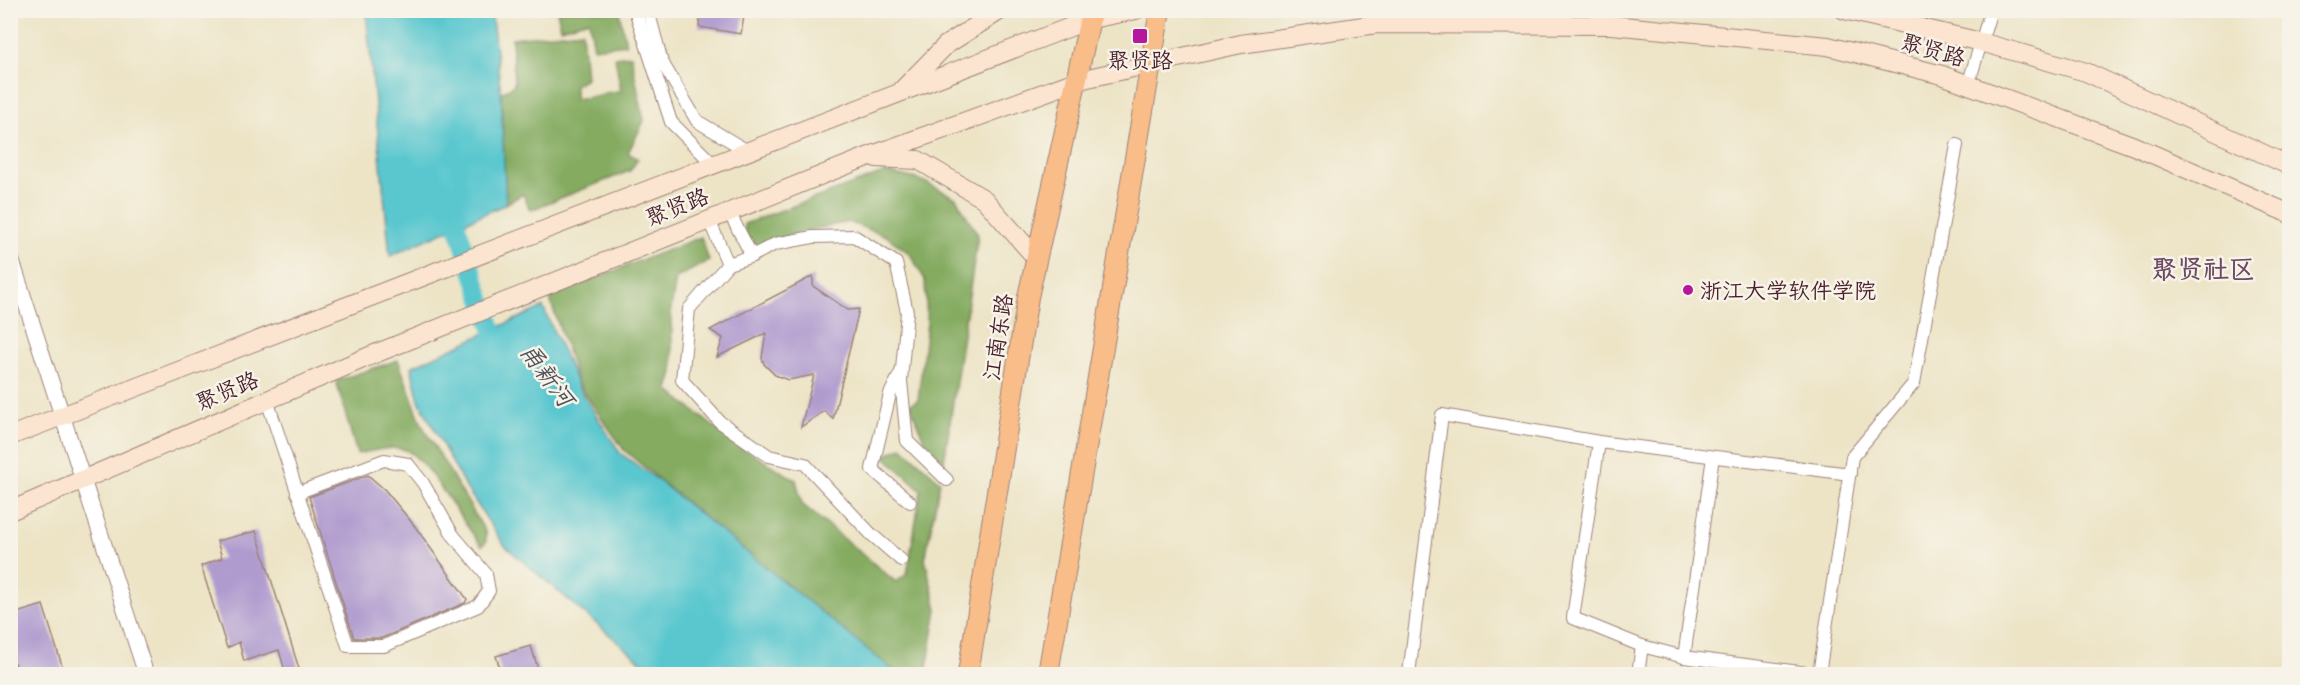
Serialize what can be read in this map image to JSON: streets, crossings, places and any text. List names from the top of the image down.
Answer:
{
  "streets": {
    "main road": ["聚贤路", "江南东路"]
  },
  "crossings": [
    ["聚贤路", "江南东路"]
  ],
  "districts": ["聚贤社区"],
  "water": ["甬新河"],
  "places": {
    "transit": ["聚贤路"],
    "other": ["浙江大学软件学院"]
  }
}
